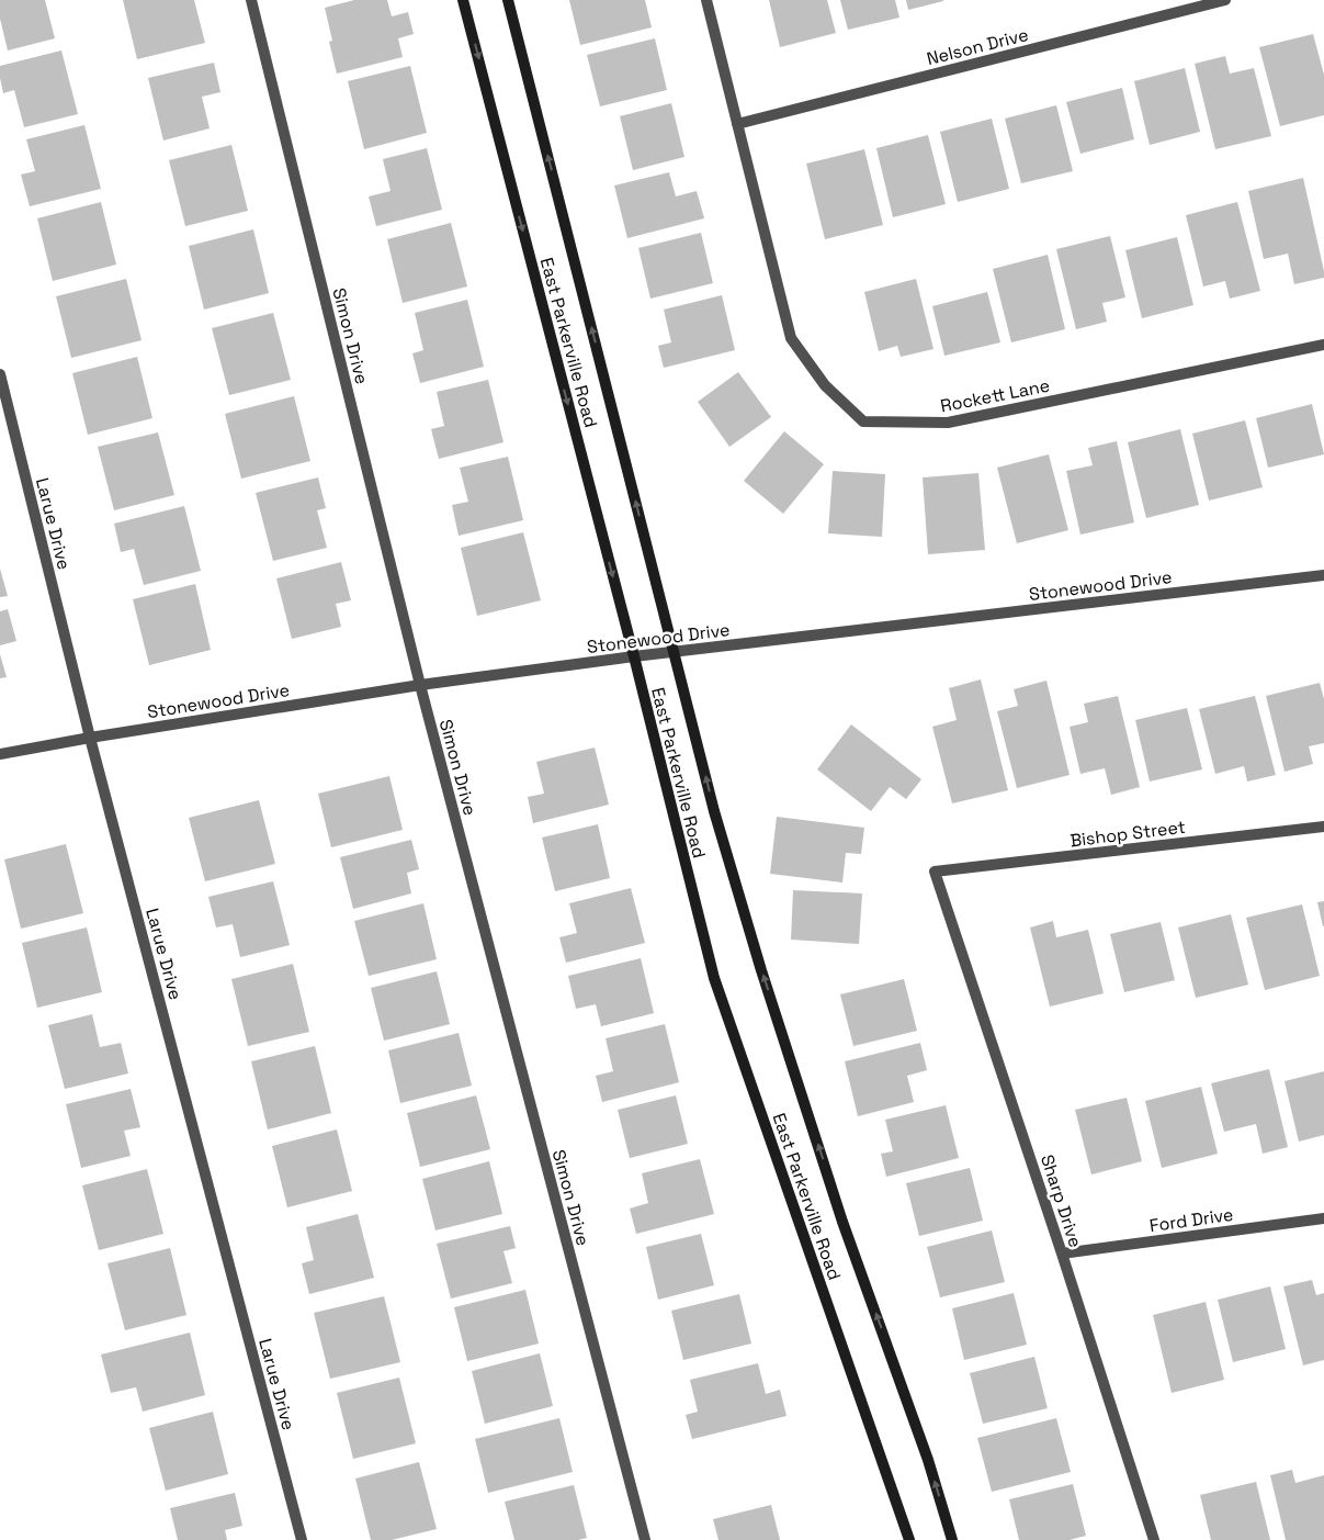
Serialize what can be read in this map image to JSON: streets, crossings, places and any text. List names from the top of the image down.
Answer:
{
  "streets": {
    "main road": ["East Parkerville Road"],
    "street": [
      "Nelson Drive",
      "Simon Drive",
      "Rockett Lane",
      "Larue Drive",
      "Stonewood Drive",
      "Bishop Street",
      "Sharp Drive",
      "Ford Drive"
    ]
  },
  "crossings": [
    ["Nelson Drive", "Rockett Lane"],
    ["Simon Drive", "Stonewood Drive"],
    ["East Parkerville Road", "Stonewood Drive"],
    ["Larue Drive", "Stonewood Drive"],
    ["Bishop Street", "Sharp Drive"],
    ["Sharp Drive", "Ford Drive"]
  ]
}
